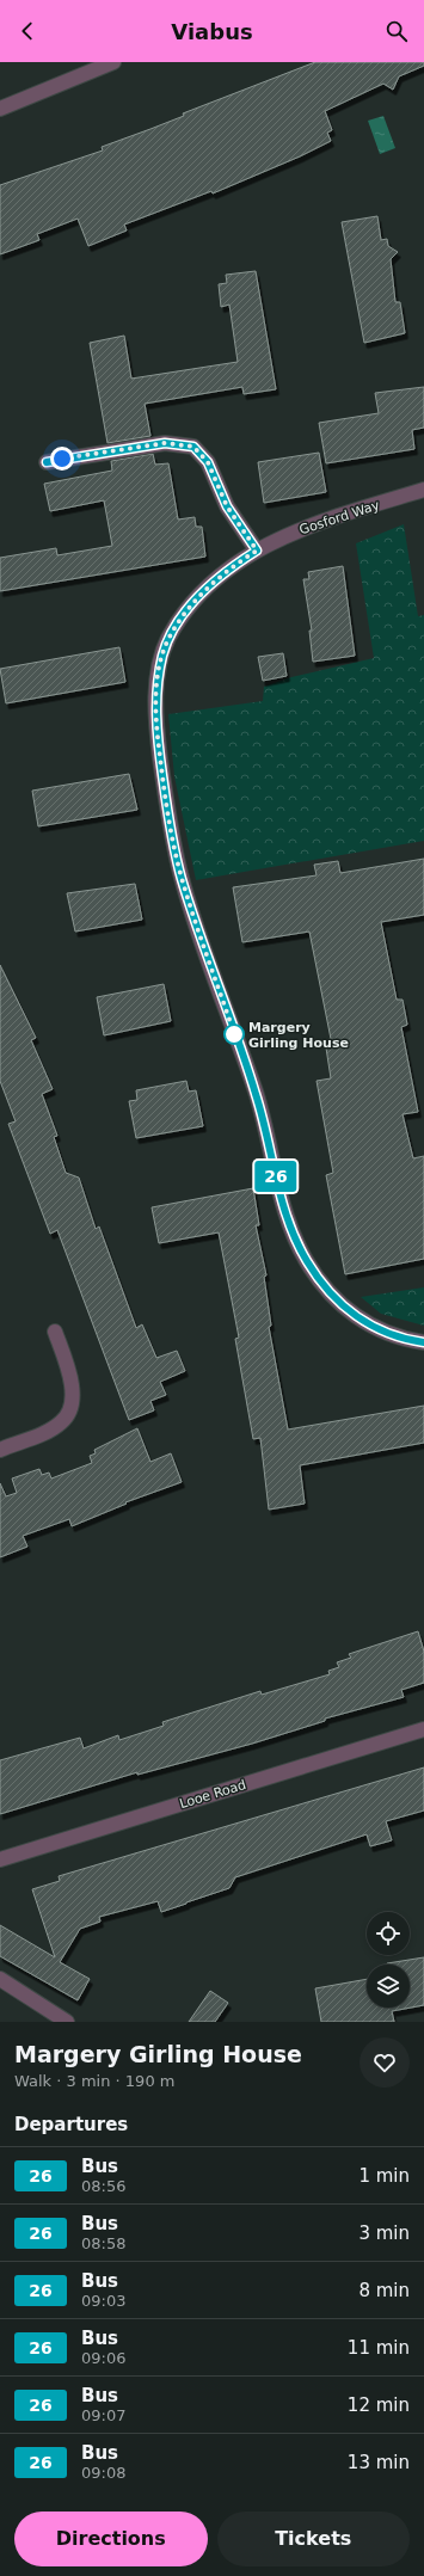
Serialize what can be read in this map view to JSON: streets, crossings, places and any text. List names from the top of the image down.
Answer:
{
  "streets": {
    "street": ["Gosford Way", "Looe Road"]
  },
  "places": ["Margery Girling House"],
  "lines": ["bus line 26"],
  "page": {
    "header": "Viabus",
    "on_map": "26",
    "heading": [
      ["Margery Girling House", "Walk · 3 min · 190 m"],
      "Departures"
    ],
    "list": [
      {
        "mark": "26",
        "name": "Bus",
        "note": "08:56",
        "value": "1 min"
      },
      {
        "mark": "26",
        "name": "Bus",
        "note": "08:58",
        "value": "3 min"
      },
      {
        "mark": "26",
        "name": "Bus",
        "note": "09:03",
        "value": "8 min"
      },
      {
        "mark": "26",
        "name": "Bus",
        "note": "09:06",
        "value": "11 min"
      },
      {
        "mark": "26",
        "name": "Bus",
        "note": "09:07",
        "value": "12 min"
      },
      {
        "mark": "26",
        "name": "Bus",
        "note": "09:08",
        "value": "13 min"
      }
    ],
    "buttons": ["Directions", "Tickets"]
  }
}
